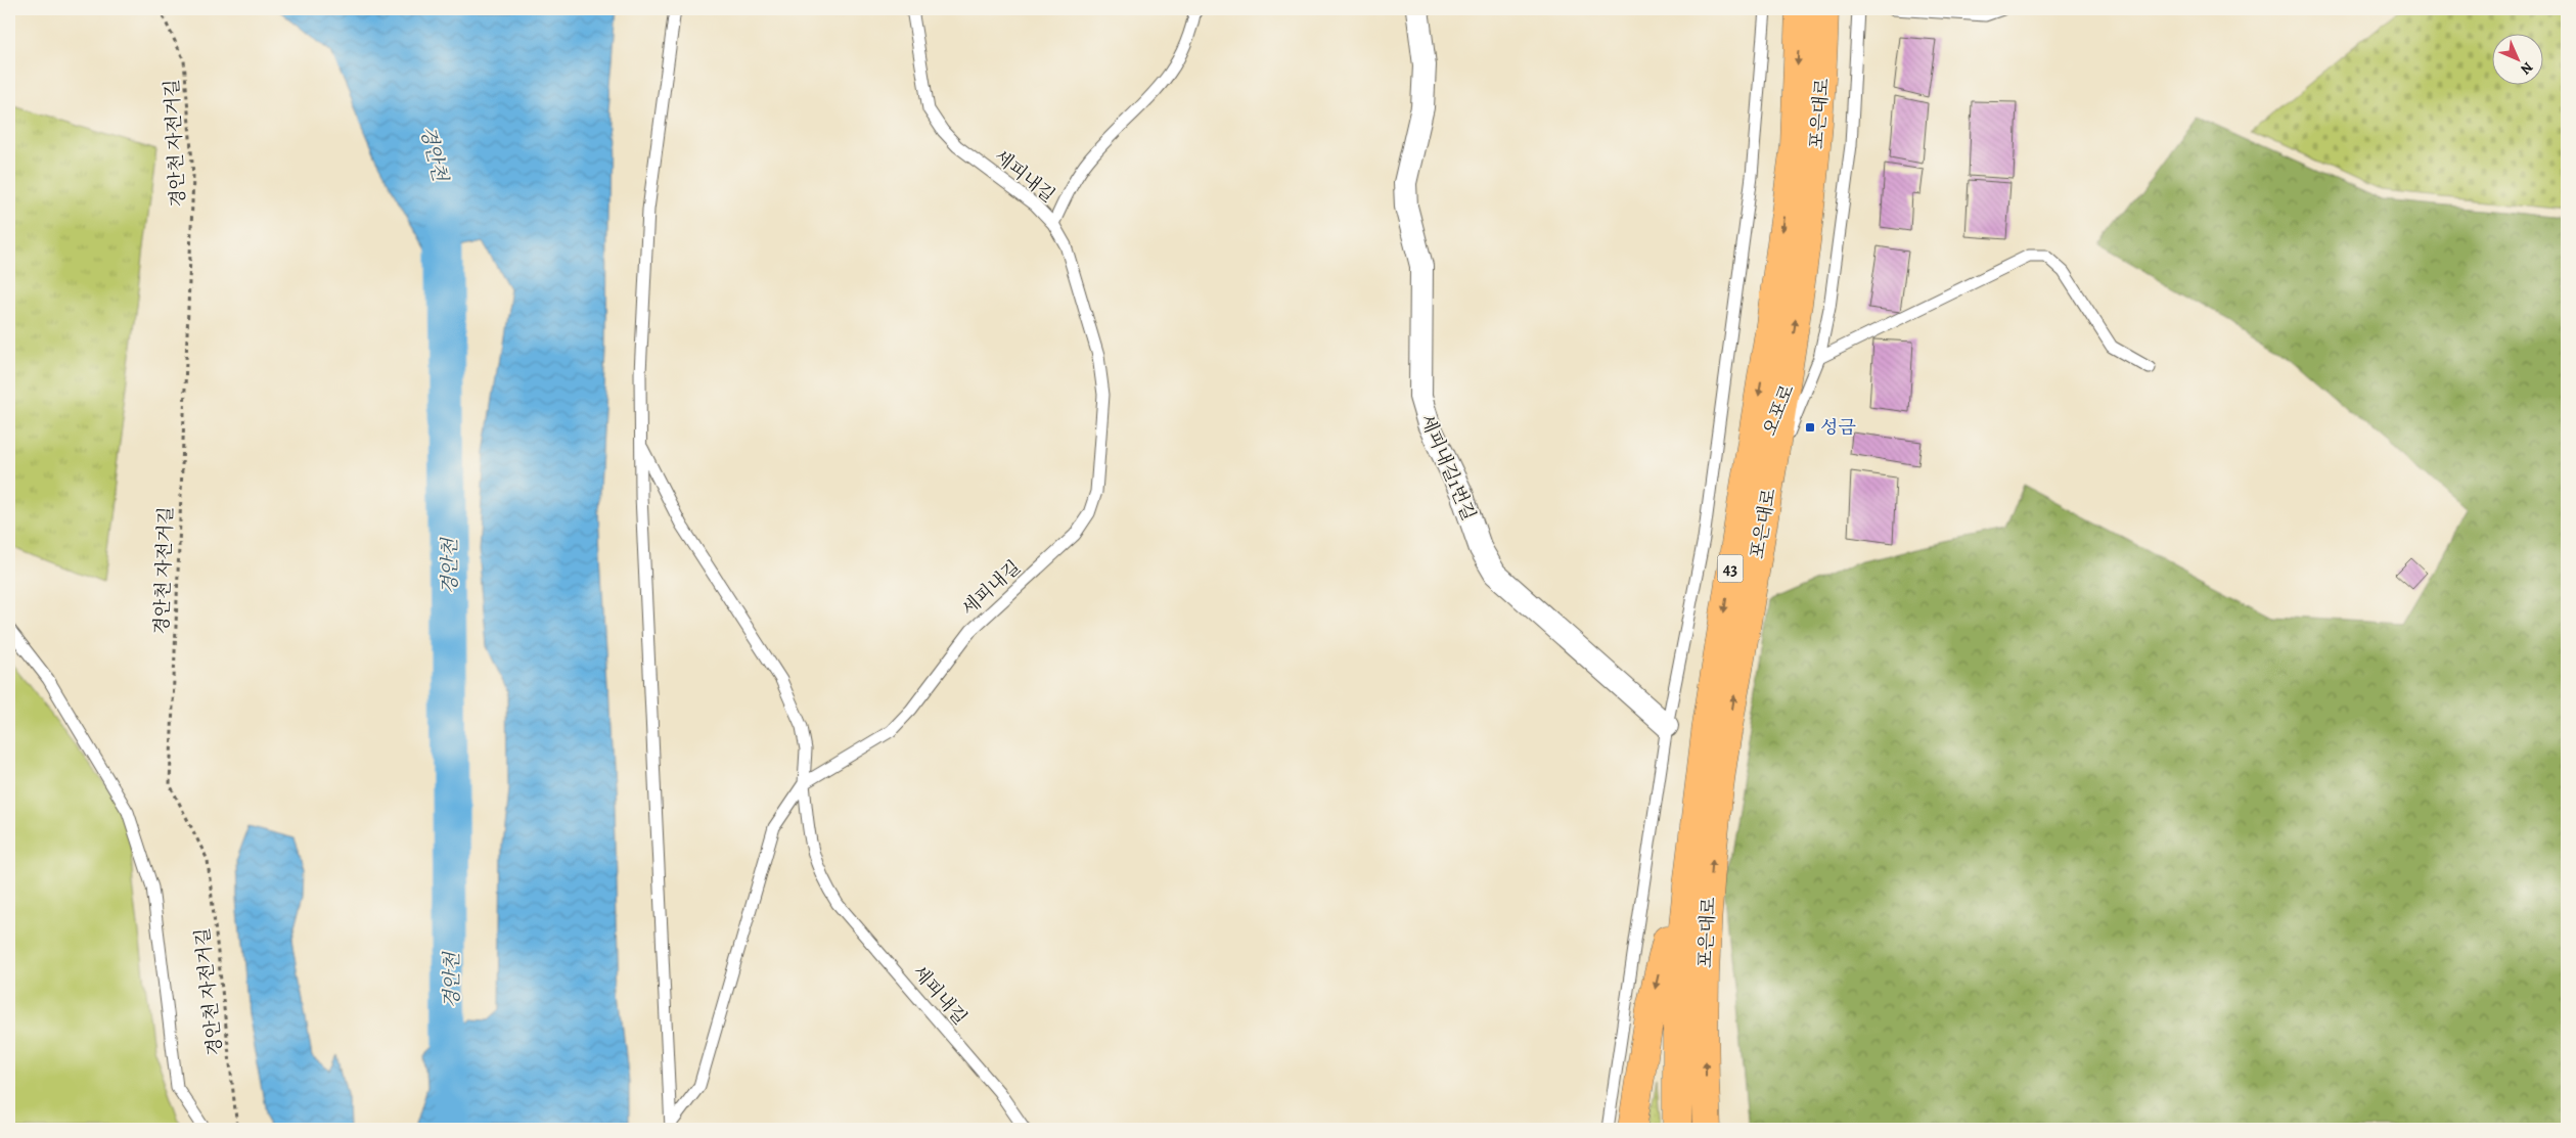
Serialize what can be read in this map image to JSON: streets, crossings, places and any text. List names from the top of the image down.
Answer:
{
  "streets": {
    "highway": ["포은대로", "43"],
    "street": ["세피내길1번길"],
    "lane": ["세피내길", "오포로"],
    "path": ["경안천 자전거길"]
  },
  "crossings": [
    ["포은대로", "오포로"]
  ],
  "water": ["경안천"],
  "places": {
    "transit": ["성금"]
  },
  "north": "bottom right"
}
